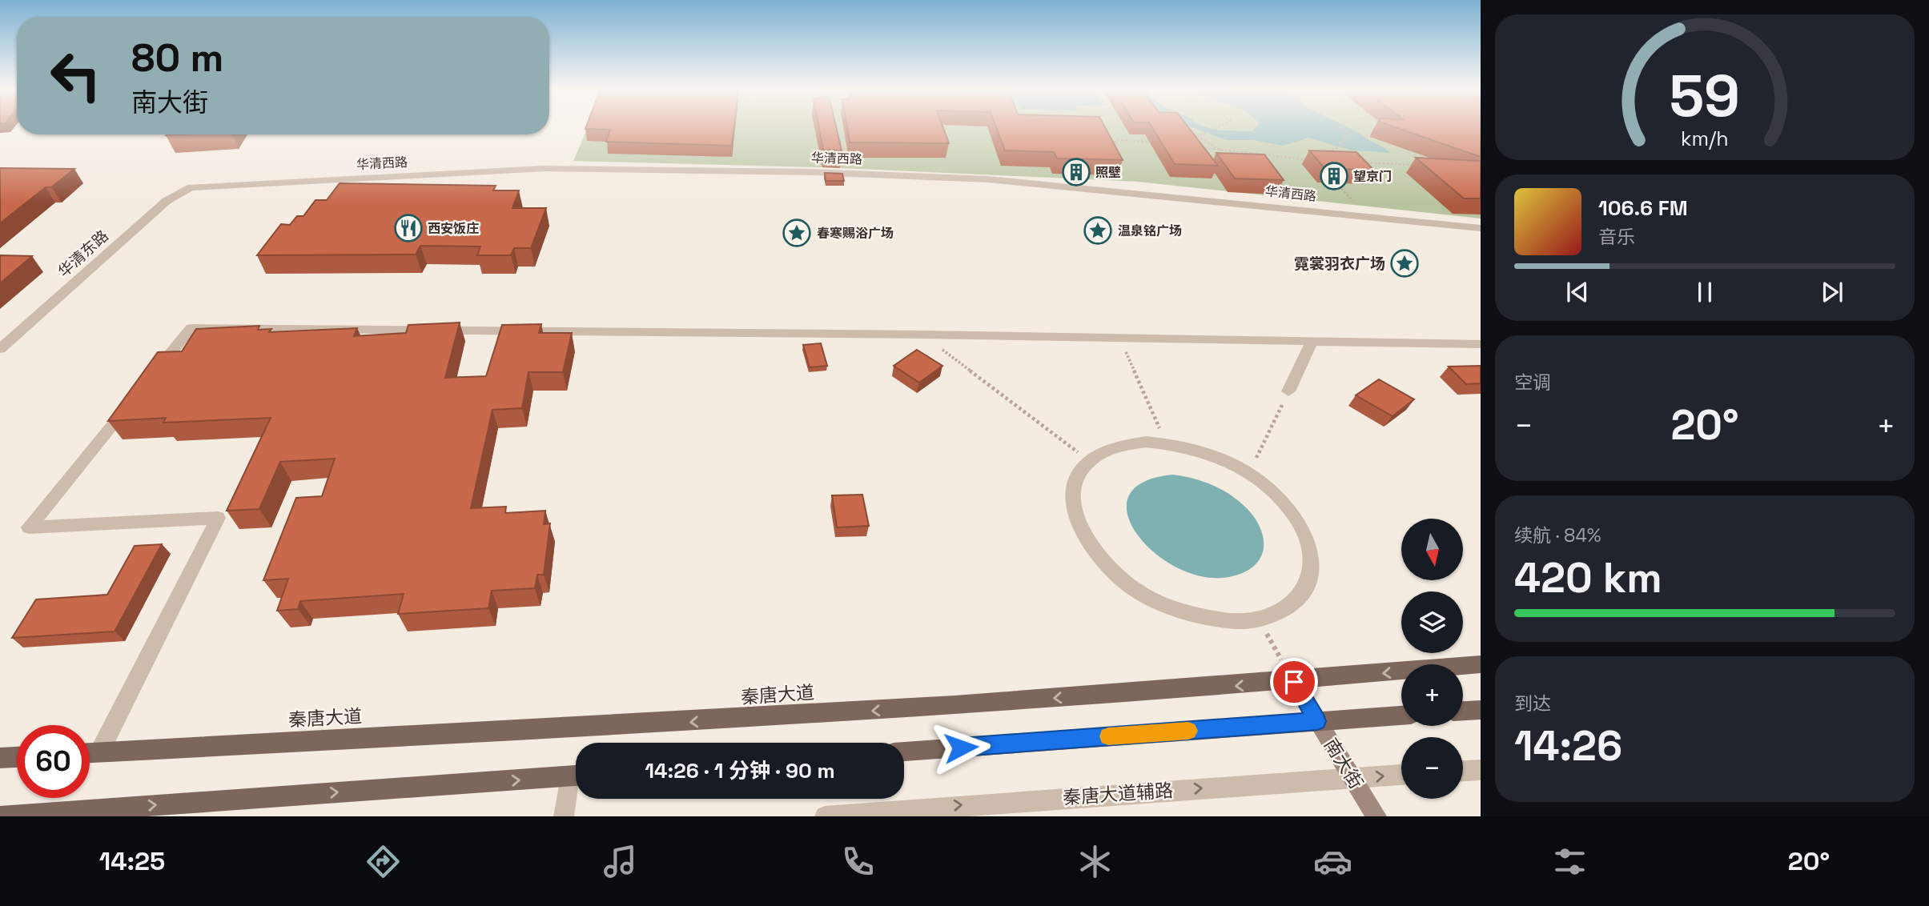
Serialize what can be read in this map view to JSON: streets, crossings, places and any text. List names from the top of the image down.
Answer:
{
  "streets": {
    "main road": ["秦唐大道", "南大街"],
    "street": ["华清西路", "华清东路", "秦唐大道辅路"]
  },
  "crossings": [
    ["华清西路", "华清东路"],
    ["秦唐大道", "南大街"],
    ["南大街", "秦唐大道辅路"]
  ],
  "one_way": ["秦唐大道辅路"],
  "places": {
    "building": ["照壁", "望京门"],
    "restaurant": ["西安饭庄"],
    "place": ["温泉铭广场", "春寒赐浴广场", "霓裳羽衣广场"]
  },
  "north": "bottom",
  "page": {
    "turn": ["80 m", "南大街"],
    "song": ["106.6 FM", "音乐"],
    "tile": [
      "空调",
      ["续航 · 84%", "420 km"],
      ["到达", "14:26"]
    ],
    "heat": ["−", "20°", "+"],
    "map_buttons": ["+", "−"],
    "limit": "60",
    "trip": "14:26 · 1 分钟 · 90 m",
    "tabs": ["14:25", "20°"],
    "gauge": ["59", "km/h"]
  }
}
